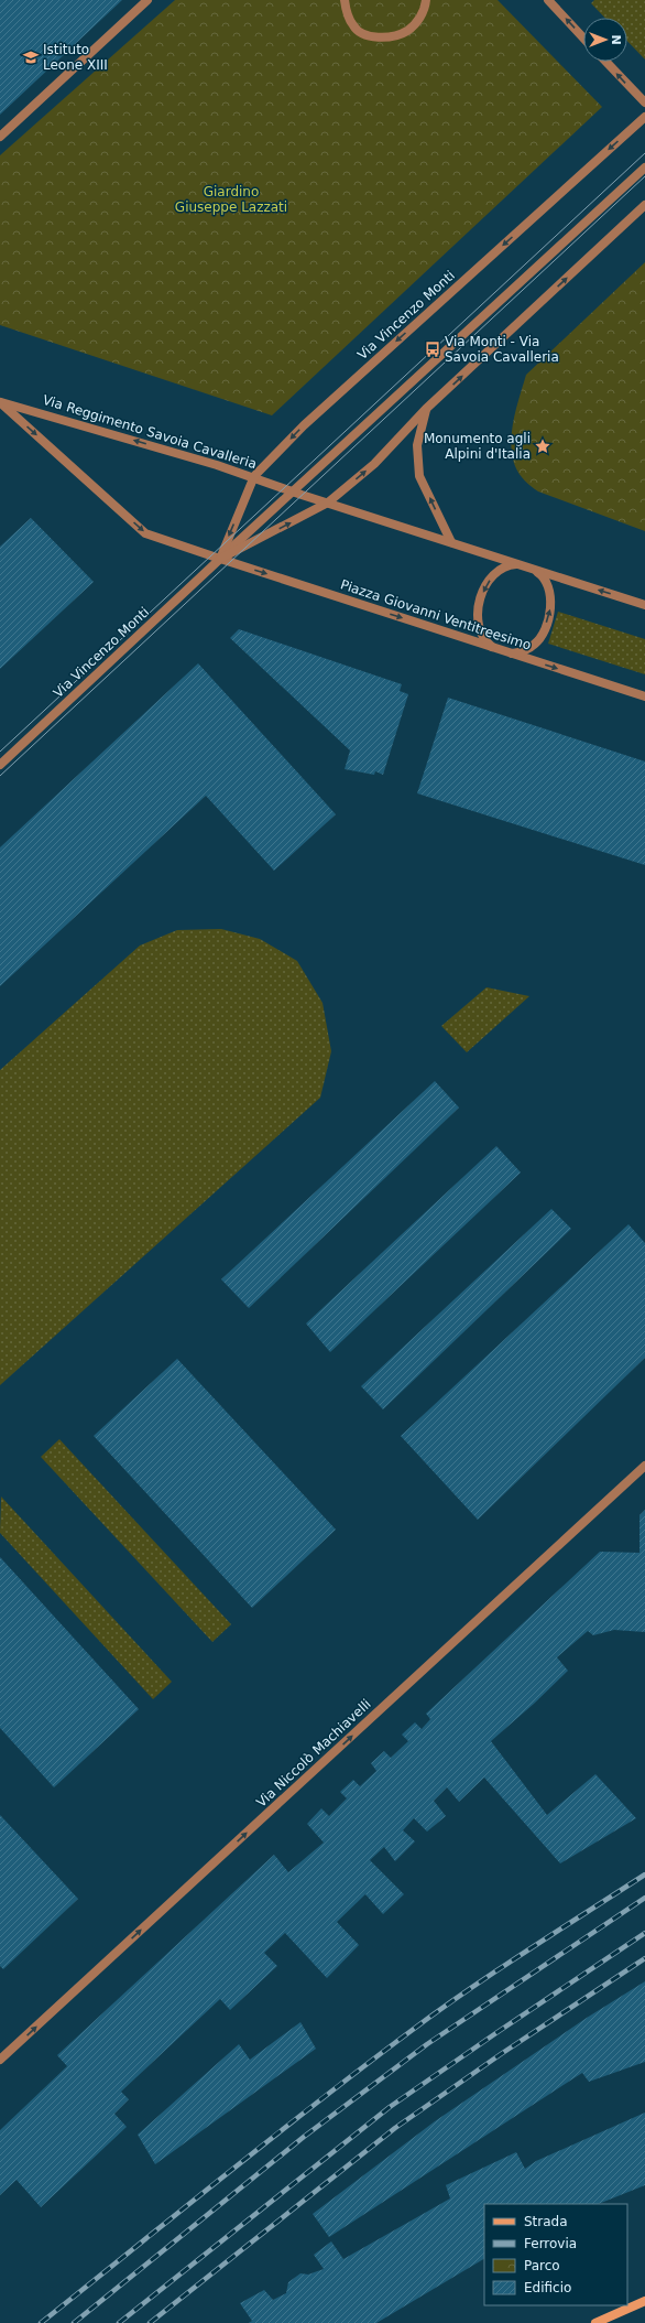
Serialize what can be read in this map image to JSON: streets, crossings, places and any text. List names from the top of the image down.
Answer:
{
  "streets": {
    "street": [
      "Via Vincenzo Monti",
      "Via Reggimento Savoia Cavalleria",
      "Piazza Giovanni Ventitreesimo",
      "Via Niccolò Machiavelli"
    ]
  },
  "crossings": [
    ["Via Vincenzo Monti", "Via Reggimento Savoia Cavalleria"],
    ["Via Vincenzo Monti", "Piazza Giovanni Ventitreesimo"],
    ["Via Reggimento Savoia Cavalleria", "Piazza Giovanni Ventitreesimo"]
  ],
  "one_way": ["Piazza Giovanni Ventitreesimo", "Via Niccolò Machiavelli"],
  "parks": ["Giardino Giuseppe Lazzati"],
  "places": {
    "school or university": ["Istituto Leone XIII"],
    "bus stop": ["Via Monti - Via Savoia Cavalleria"],
    "place": ["Monumento agli Alpini d'Italia"]
  },
  "legend": [
    "Strada",
    "Ferrovia",
    "Parco",
    "Edificio"
  ],
  "north": "right"
}
